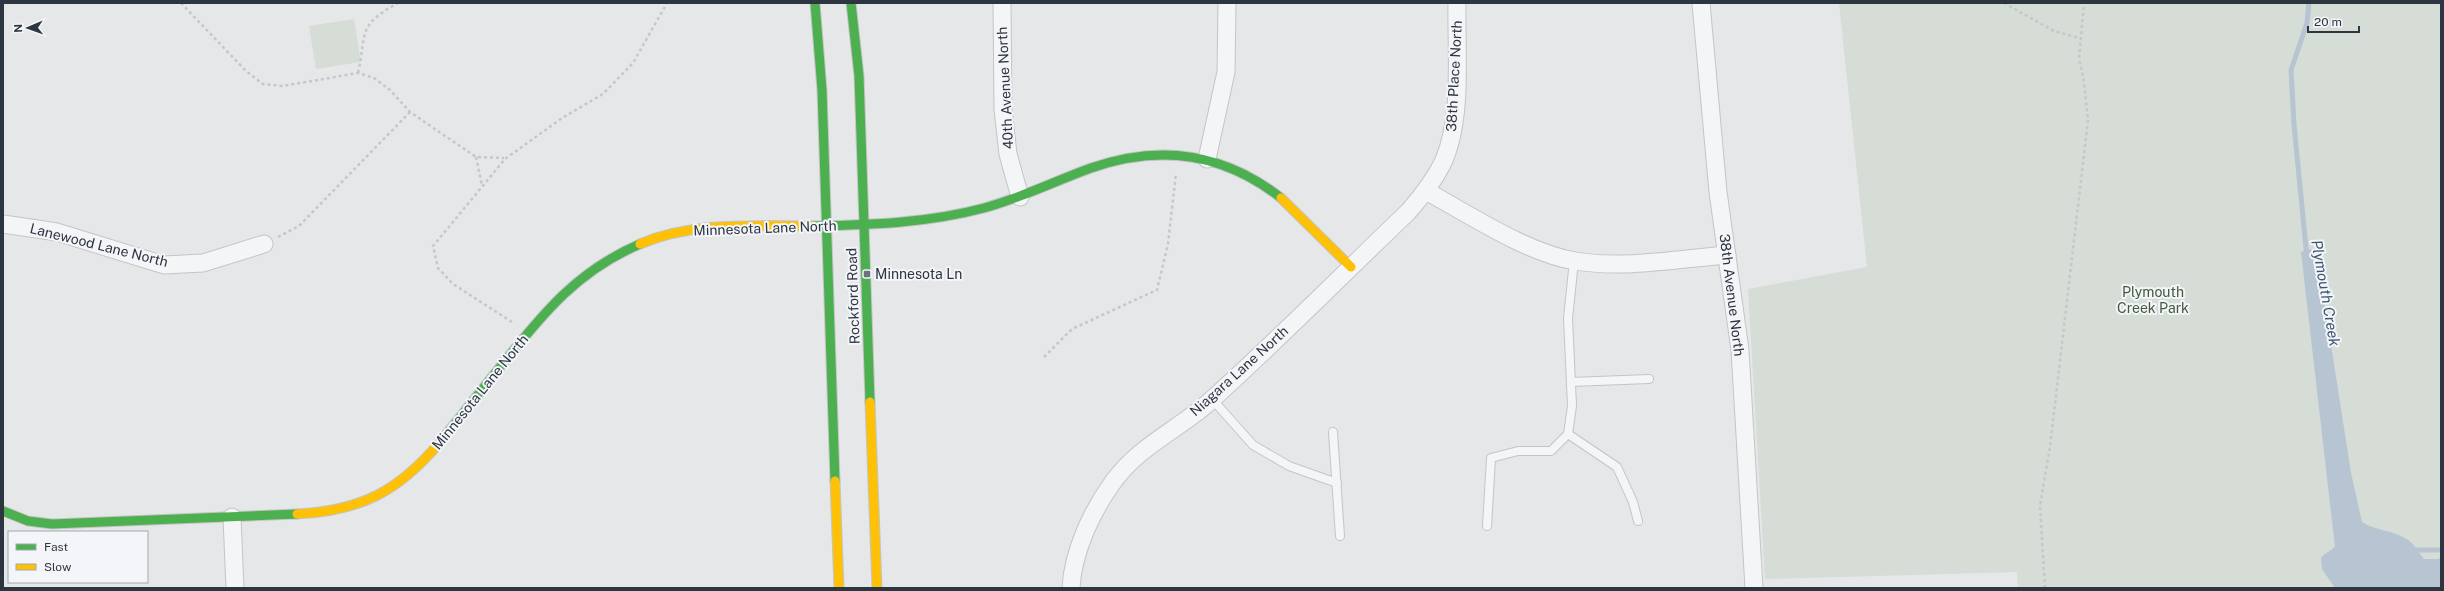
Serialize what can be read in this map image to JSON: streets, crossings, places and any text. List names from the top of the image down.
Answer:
{
  "streets": {
    "street": [
      "38th Place North",
      "40th Avenue North",
      "Minnesota Lane North",
      "Lanewood Lane North",
      "38th Avenue North",
      "Rockford Road",
      "Niagara Lane North"
    ]
  },
  "crossings": [
    ["38th Place North", "Niagara Lane North"],
    ["40th Avenue North", "Minnesota Lane North"],
    ["Minnesota Lane North", "Rockford Road"],
    ["Minnesota Lane North", "Niagara Lane North"]
  ],
  "water": ["Plymouth Creek"],
  "parks": ["Plymouth Creek Park"],
  "places": {
    "transit": ["Minnesota Ln"]
  },
  "legend": ["Fast", "Slow"],
  "scale_bar": "20 m",
  "north": "left"
}
